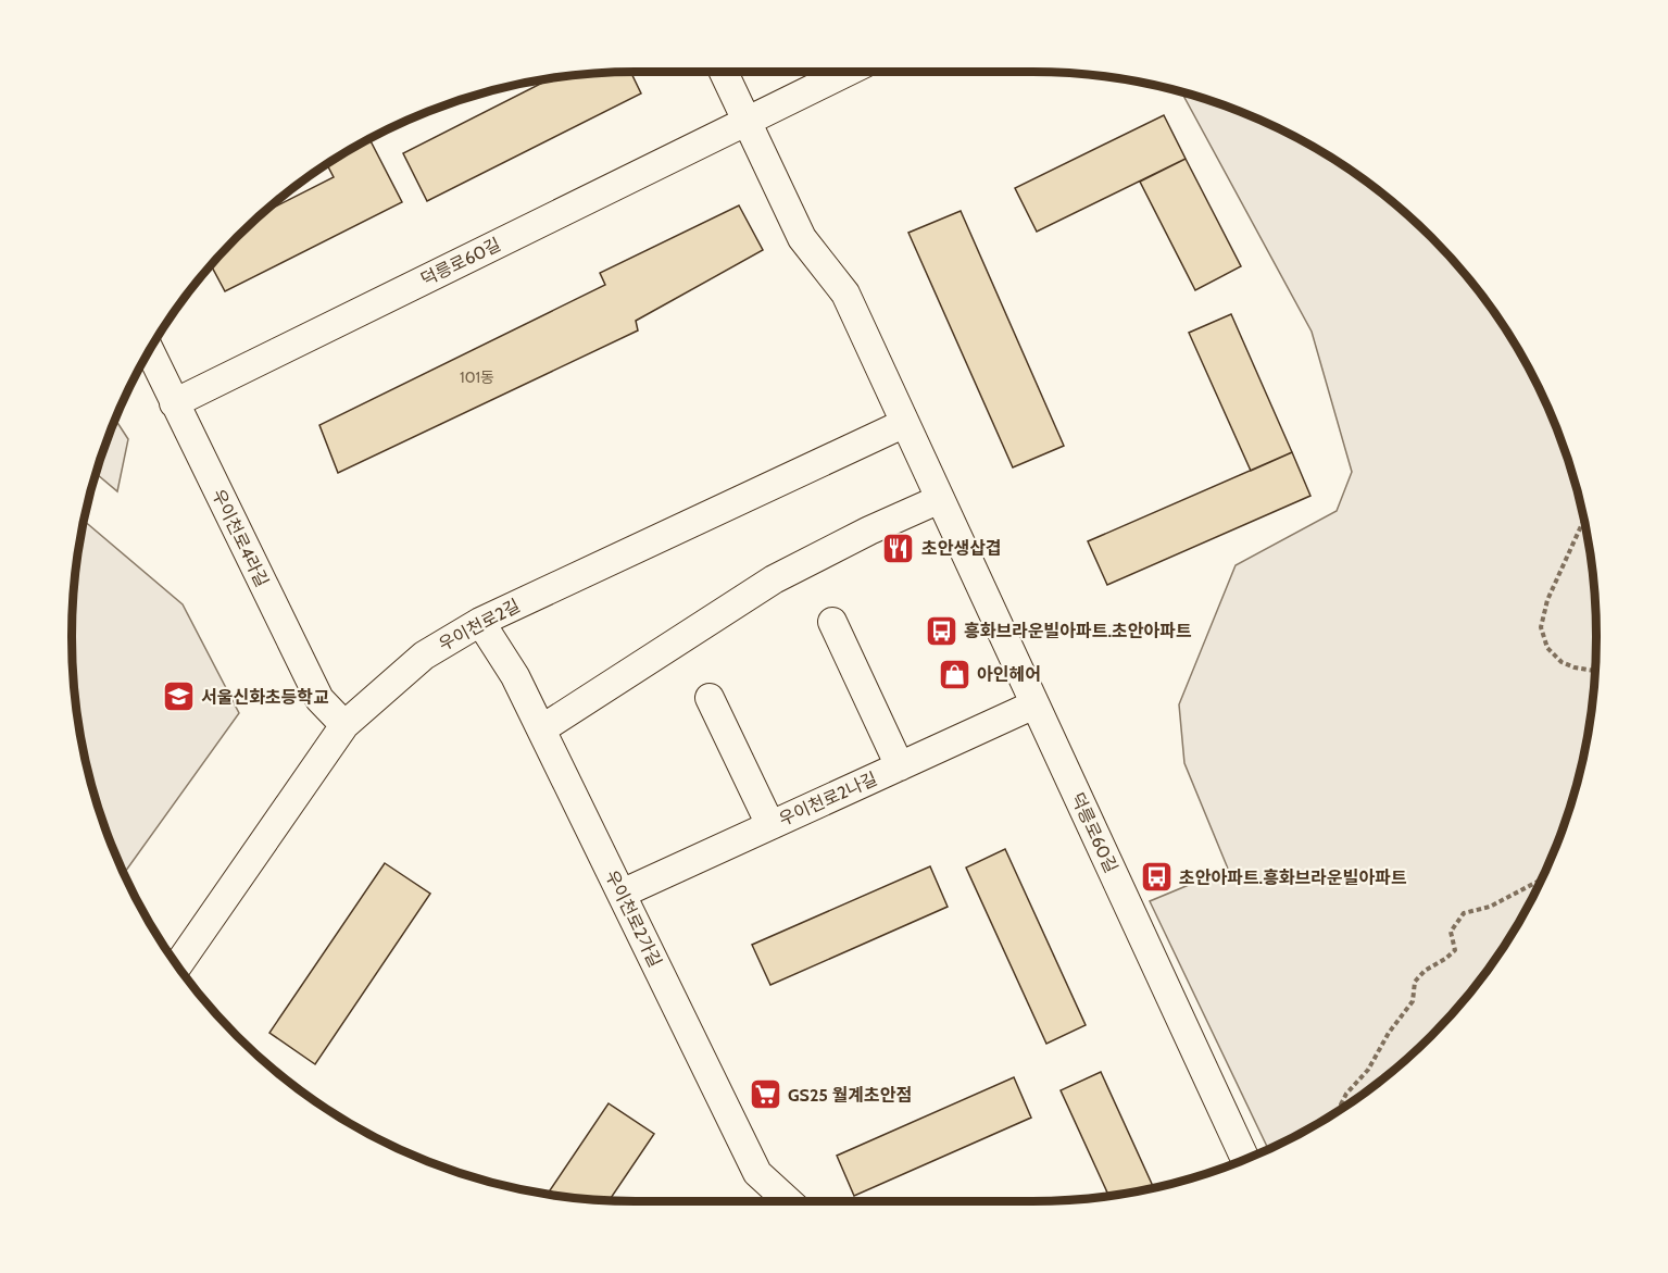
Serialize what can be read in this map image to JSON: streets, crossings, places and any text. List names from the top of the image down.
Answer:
{
  "streets": {
    "street": [
      "덕릉로60길",
      "우이천로4라길",
      "우이천로2길",
      "우이천로2나길",
      "우이천로2가길"
    ]
  },
  "crossings": [
    ["덕릉로60길", "우이천로4라길"],
    ["덕릉로60길", "우이천로2길"],
    ["덕릉로60길", "우이천로2나길"],
    ["우이천로4라길", "우이천로2길"],
    ["우이천로2길", "우이천로2가길"],
    ["우이천로2나길", "우이천로2가길"]
  ],
  "places": {
    "restaurant": ["초안생삽겹"],
    "bus stop": ["흥화브라운빌아파트.초안아파트", "초안아파트.흥화브라운빌아파트"],
    "shop": ["아인헤어"],
    "school or university": ["서울신화초등학교"],
    "supermarket": ["GS25 월계초안점"]
  },
  "house_numbers": ["101동"]
}
